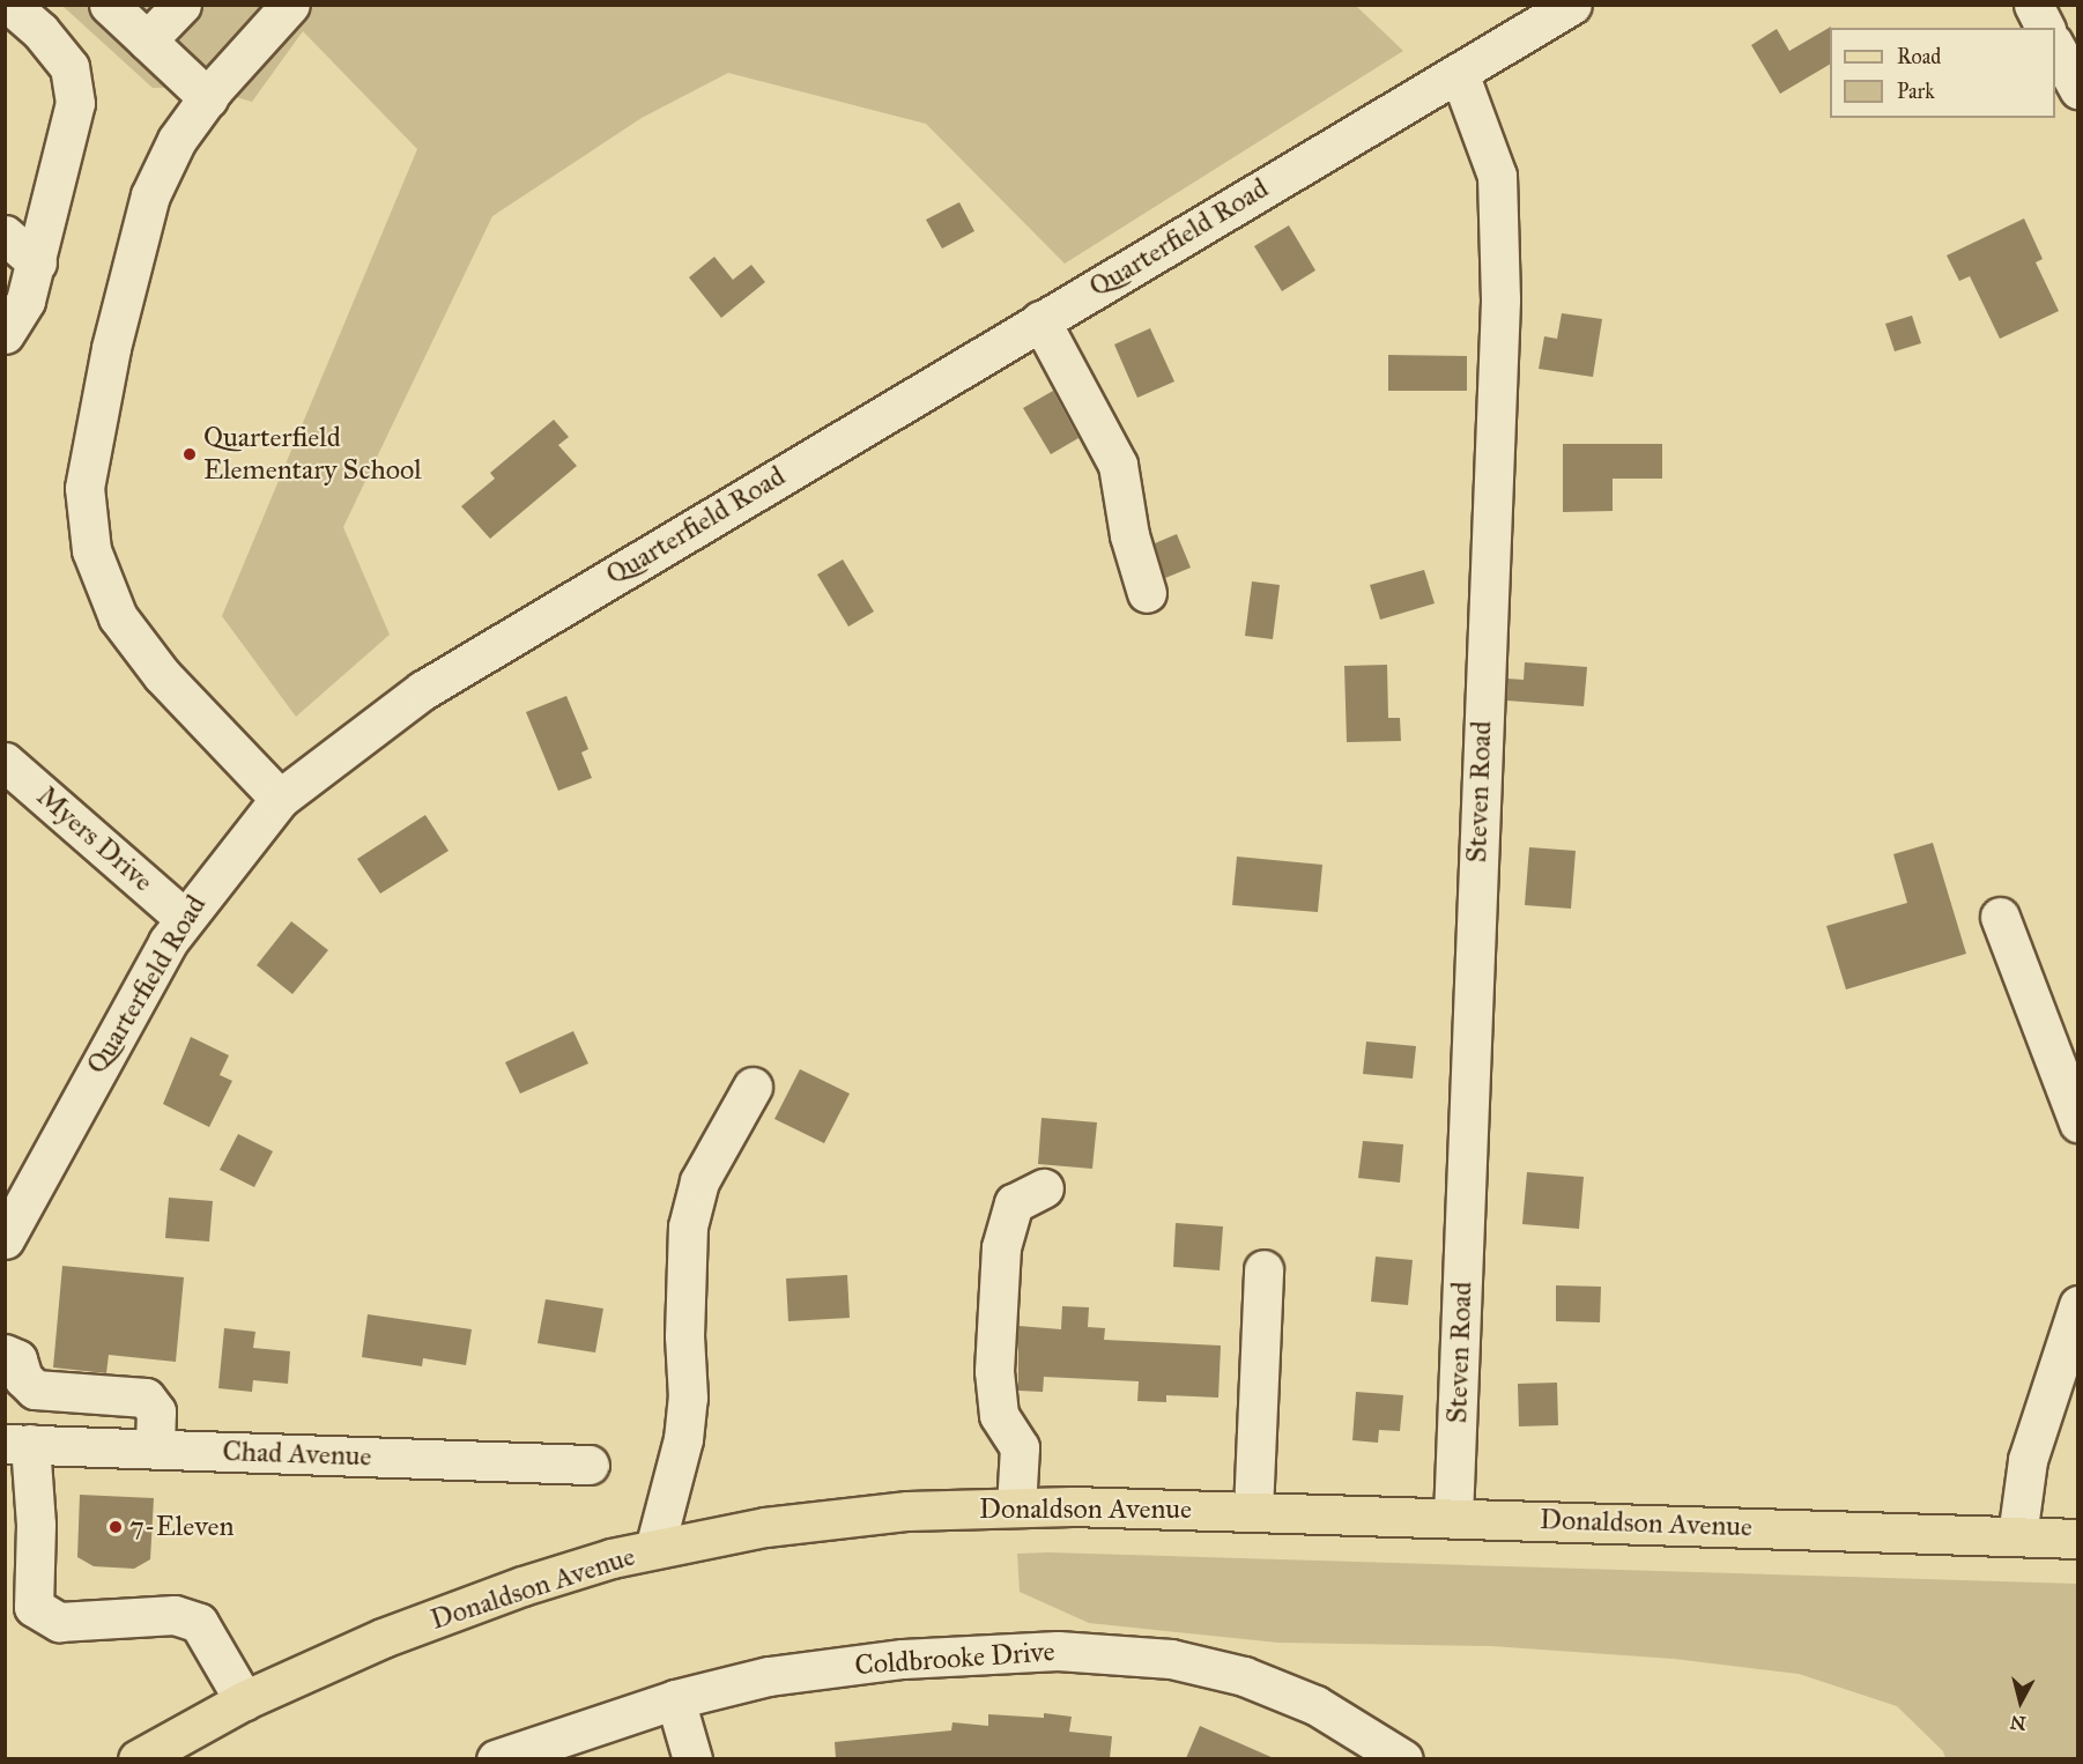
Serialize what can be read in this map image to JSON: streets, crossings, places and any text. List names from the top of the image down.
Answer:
{
  "streets": {
    "main road": ["Donaldson Avenue"],
    "street": [
      "Quarterfield Road",
      "Steven Road",
      "Myers Drive",
      "Chad Avenue",
      "Coldbrooke Drive"
    ]
  },
  "crossings": [
    ["Quarterfield Road", "Steven Road"],
    ["Quarterfield Road", "Myers Drive"],
    ["Steven Road", "Donaldson Avenue"]
  ],
  "places": ["Quarterfield Elementary School", "7-Eleven"],
  "legend": ["Road", "Park"],
  "north": "bottom"
}
